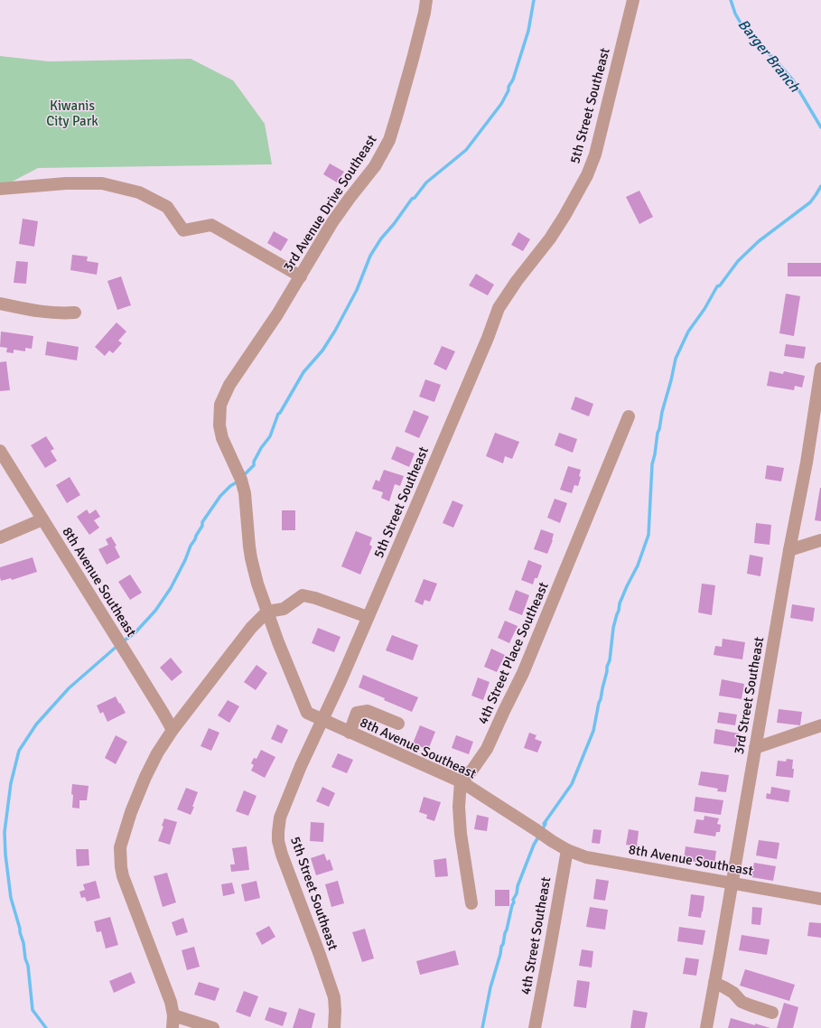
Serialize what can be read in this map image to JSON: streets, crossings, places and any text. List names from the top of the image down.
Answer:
{
  "streets": {
    "street": [
      "5th Street Southeast",
      "3rd Avenue Drive Southeast",
      "8th Avenue Southeast",
      "4th Street Place Southeast",
      "3rd Street Southeast",
      "4th Street Southeast"
    ]
  },
  "crossings": [
    ["5th Street Southeast", "8th Avenue Southeast"],
    ["3rd Avenue Drive Southeast", "8th Avenue Southeast"],
    ["8th Avenue Southeast", "4th Street Place Southeast"],
    ["8th Avenue Southeast", "3rd Street Southeast"],
    ["8th Avenue Southeast", "4th Street Southeast"]
  ],
  "water": ["Barger Branch"],
  "parks": ["Kiwanis City Park"]
}
